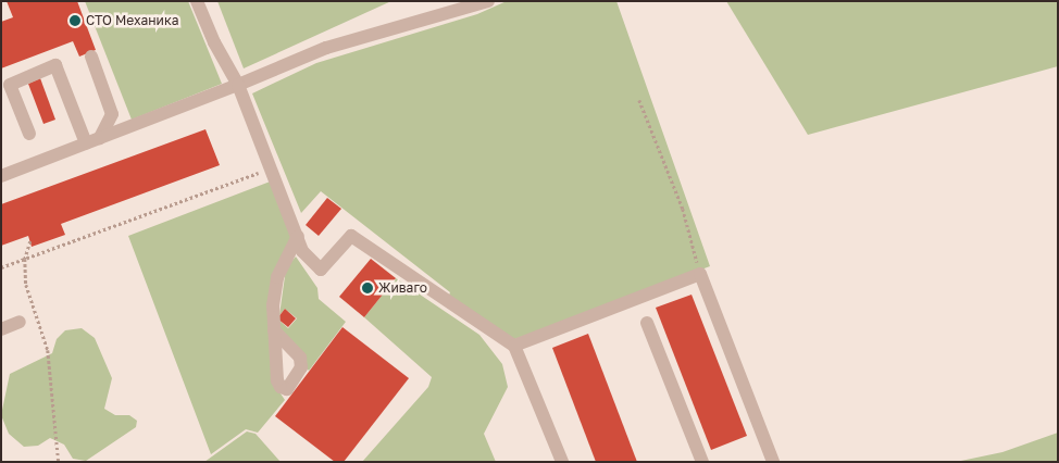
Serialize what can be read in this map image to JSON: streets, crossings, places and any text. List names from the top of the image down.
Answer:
{
  "places": ["СТО Механика", "Живаго"]
}
